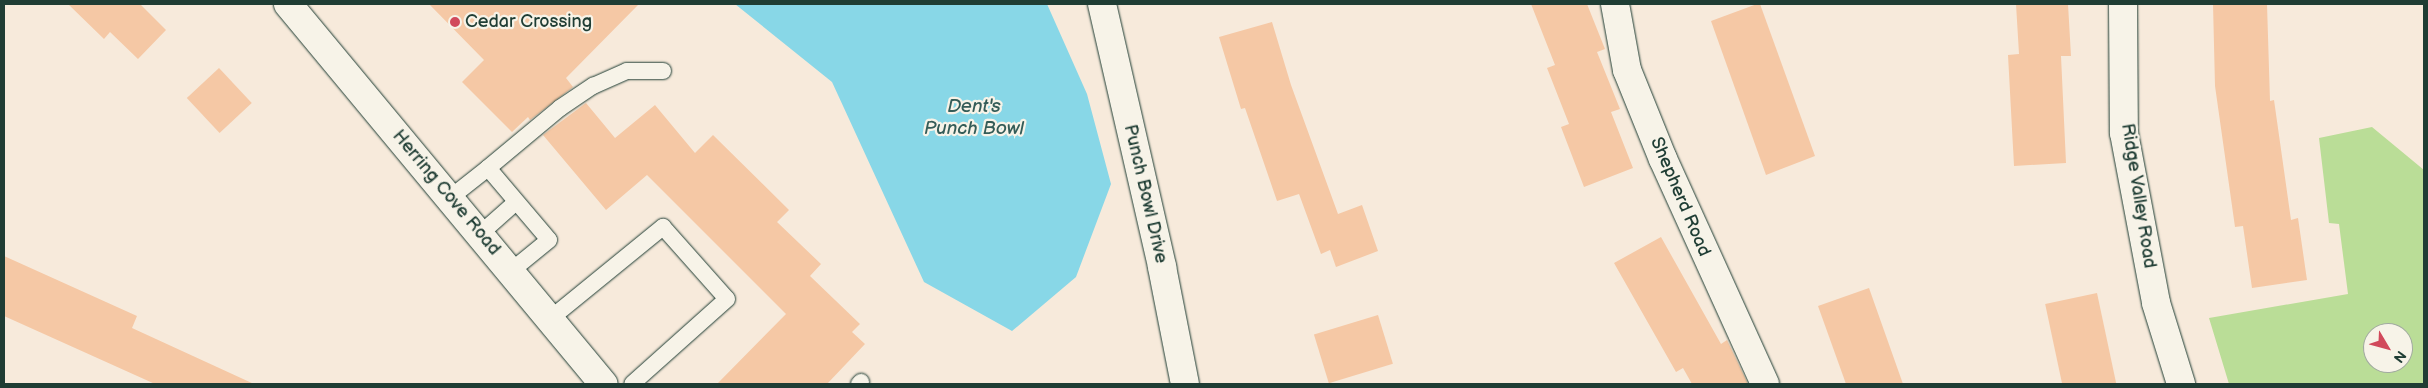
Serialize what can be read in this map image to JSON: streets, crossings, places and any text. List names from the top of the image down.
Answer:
{
  "streets": {
    "street": [
      "Herring Cove Road",
      "Punch Bowl Drive",
      "Ridge Valley Road",
      "Shepherd Road"
    ]
  },
  "water": ["Dent's Punch Bowl"],
  "places": ["Cedar Crossing"],
  "north": "bottom right"
}
